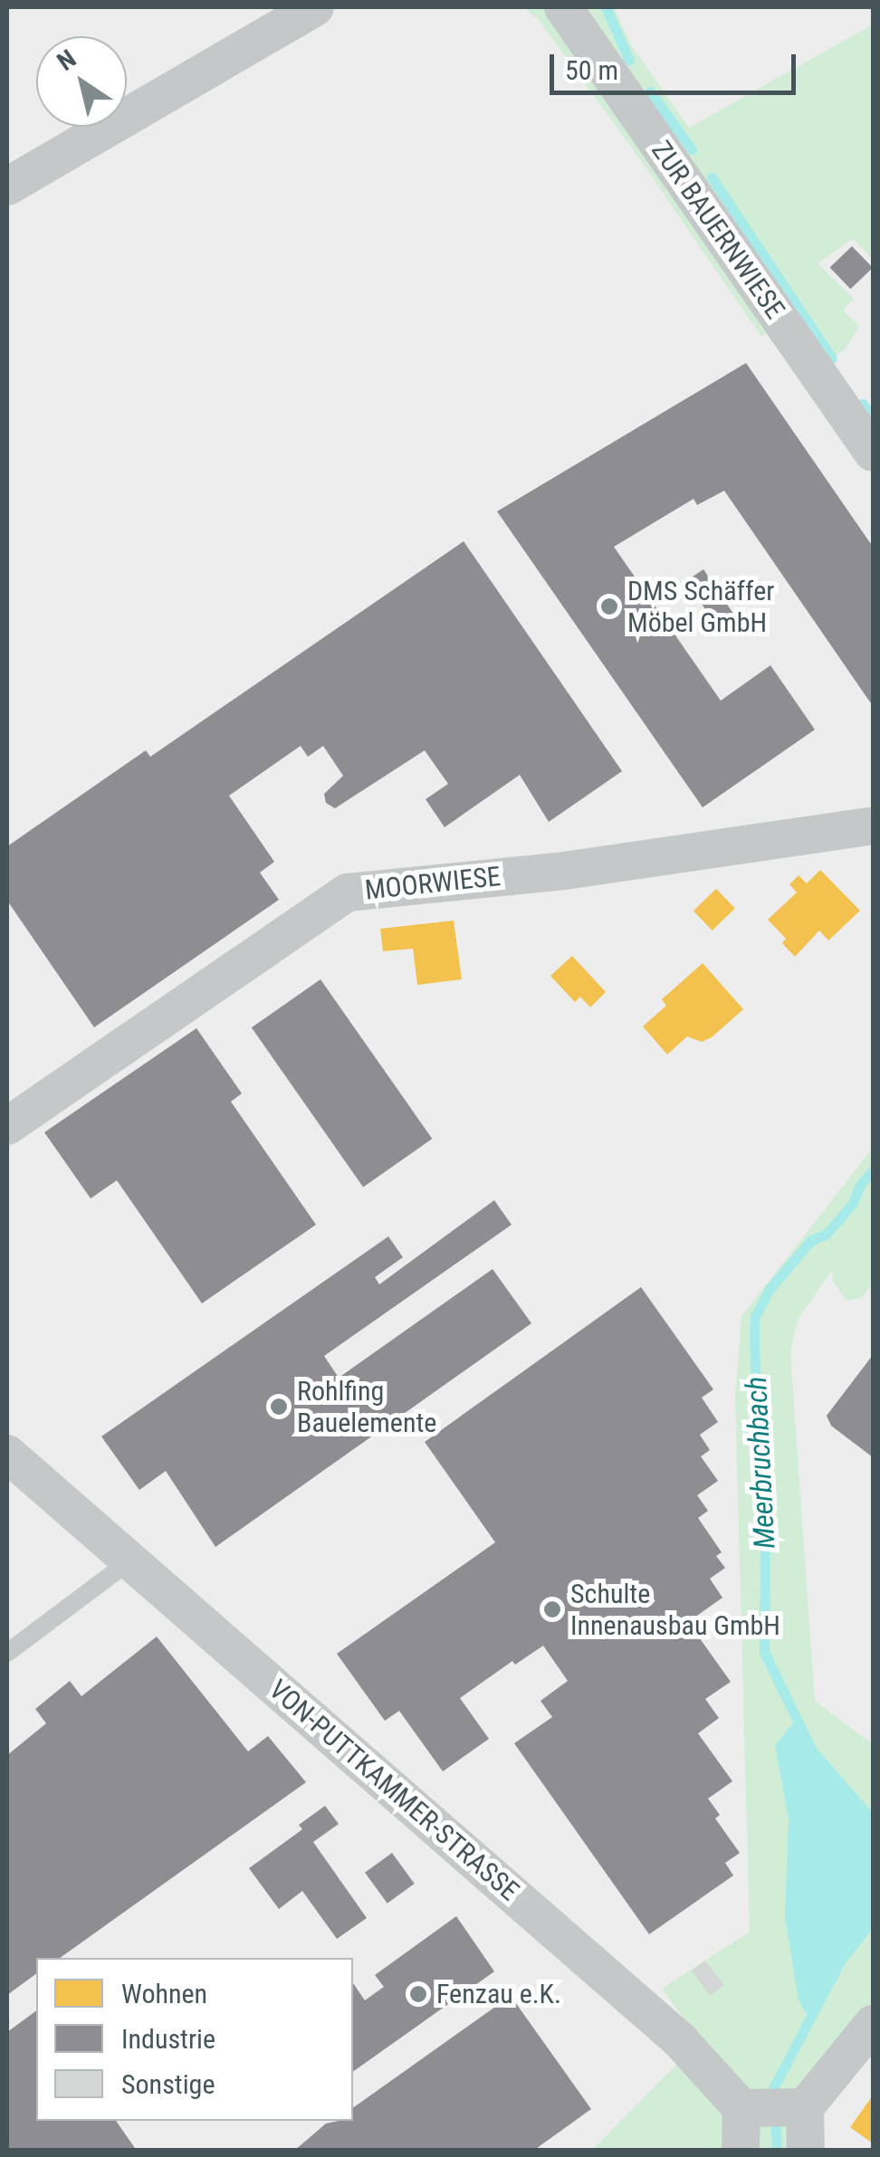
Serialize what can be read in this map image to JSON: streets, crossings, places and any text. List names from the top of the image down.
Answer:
{
  "streets": {
    "street": ["ZUR BAUERNWIESE", "MOORWIESE", "VON-PUTTKAMMER-STRASSE"]
  },
  "water": ["Meerbruchbach"],
  "places": [
    "DMS Schäffer Möbel GmbH",
    "Rohlfing Bauelemente",
    "Schulte Innenausbau GmbH",
    "Fenzau e.K."
  ],
  "legend": ["Wohnen", "Industrie", "Sonstige"],
  "scale_bar": "50 m",
  "north": "top left"
}
